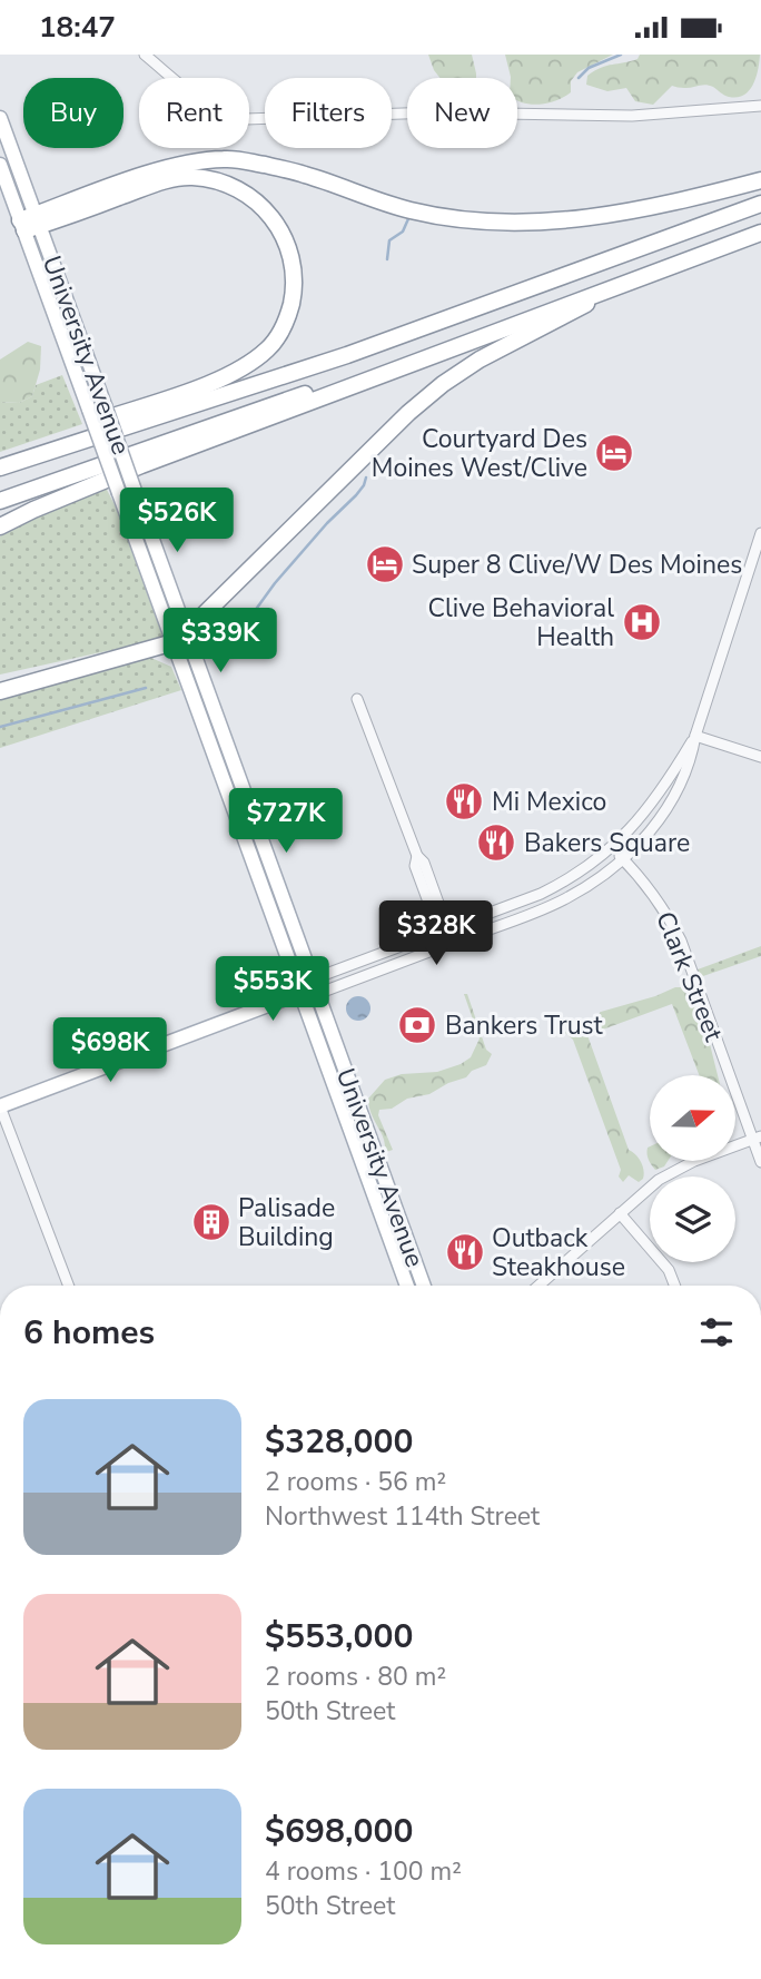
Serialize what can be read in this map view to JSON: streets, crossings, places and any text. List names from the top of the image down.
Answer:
{
  "streets": {
    "main road": ["University Avenue"],
    "street": ["Clark Street"]
  },
  "places": {
    "hotel": ["Courtyard Des Moines West/Clive", "Super 8 Clive/W Des Moines"],
    "hospital": ["Clive Behavioral Health"],
    "restaurant": ["Mi Mexico", "Bakers Square", "Outback Steakhouse"],
    "bank": ["Bankers Trust"],
    "building": ["Palisade Building"]
  },
  "north": "right",
  "page": {
    "status": "18:47",
    "chip": [
      "Buy",
      "Rent",
      "Filters",
      "New"
    ],
    "price": [
      "$526K",
      "$339K",
      "$727K",
      "$328K",
      "$553K",
      "$698K"
    ],
    "heading": "6 homes",
    "list": [
      {
        "name": "$328,000",
        "note": "2 rooms · 56 m² · Northwest 114th Street"
      },
      {
        "name": "$553,000",
        "note": "2 rooms · 80 m² · 50th Street"
      },
      {
        "name": "$698,000",
        "note": "4 rooms · 100 m² · 50th Street"
      }
    ]
  }
}
